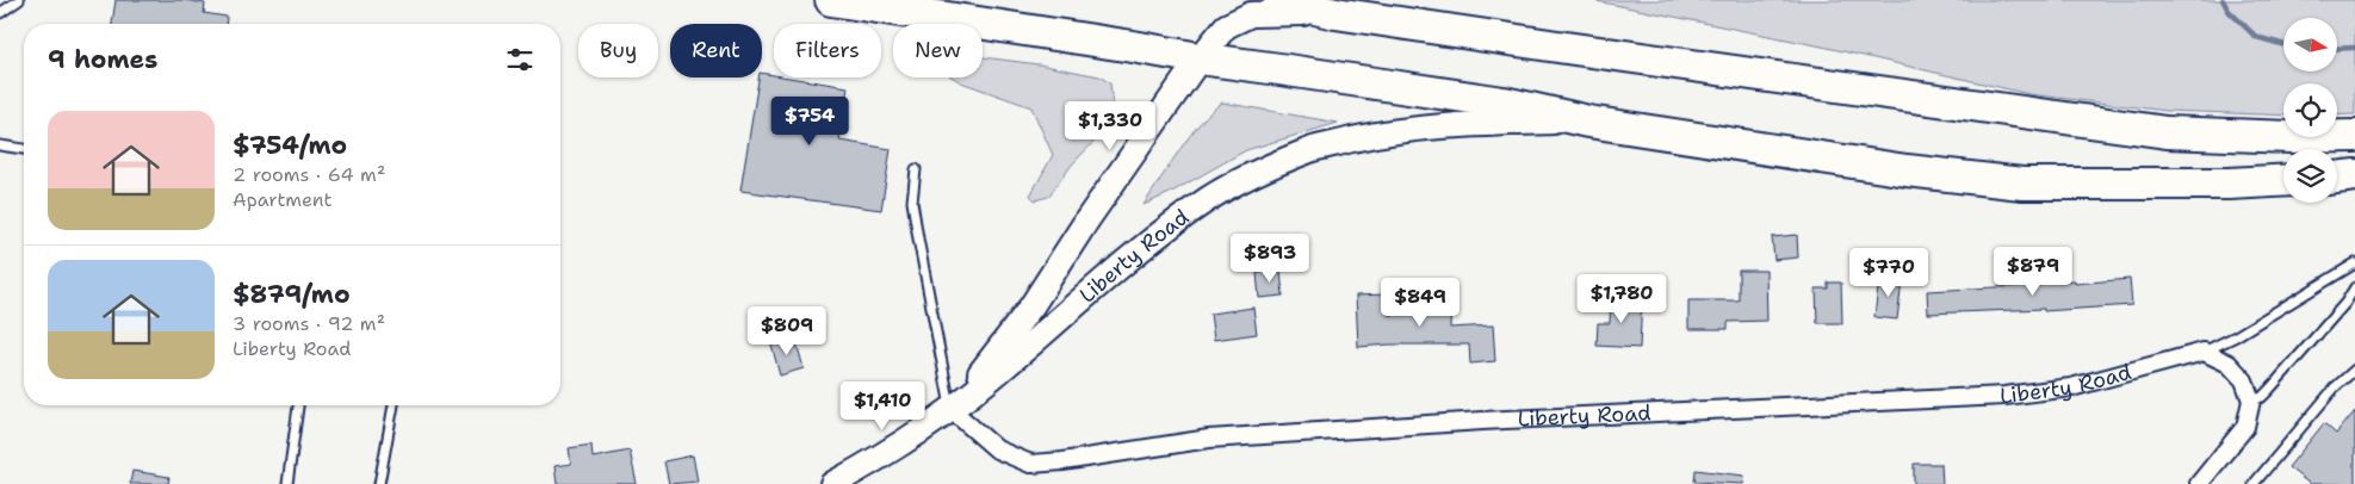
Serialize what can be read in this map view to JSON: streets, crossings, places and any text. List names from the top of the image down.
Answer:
{
  "streets": {
    "street": ["Liberty Road"]
  },
  "north": "right",
  "page": {
    "chip": [
      "Buy",
      "Rent",
      "Filters",
      "New"
    ],
    "heading": "9 homes",
    "list": [
      {
        "name": "$754/mo",
        "note": "2 rooms · 64 m² · Apartment"
      },
      {
        "name": "$879/mo",
        "note": "3 rooms · 92 m² · Liberty Road"
      }
    ],
    "price": [
      "$754",
      "$1,330",
      "$893",
      "$879",
      "$770",
      "$1,780",
      "$849",
      "$809",
      "$1,410"
    ]
  }
}
